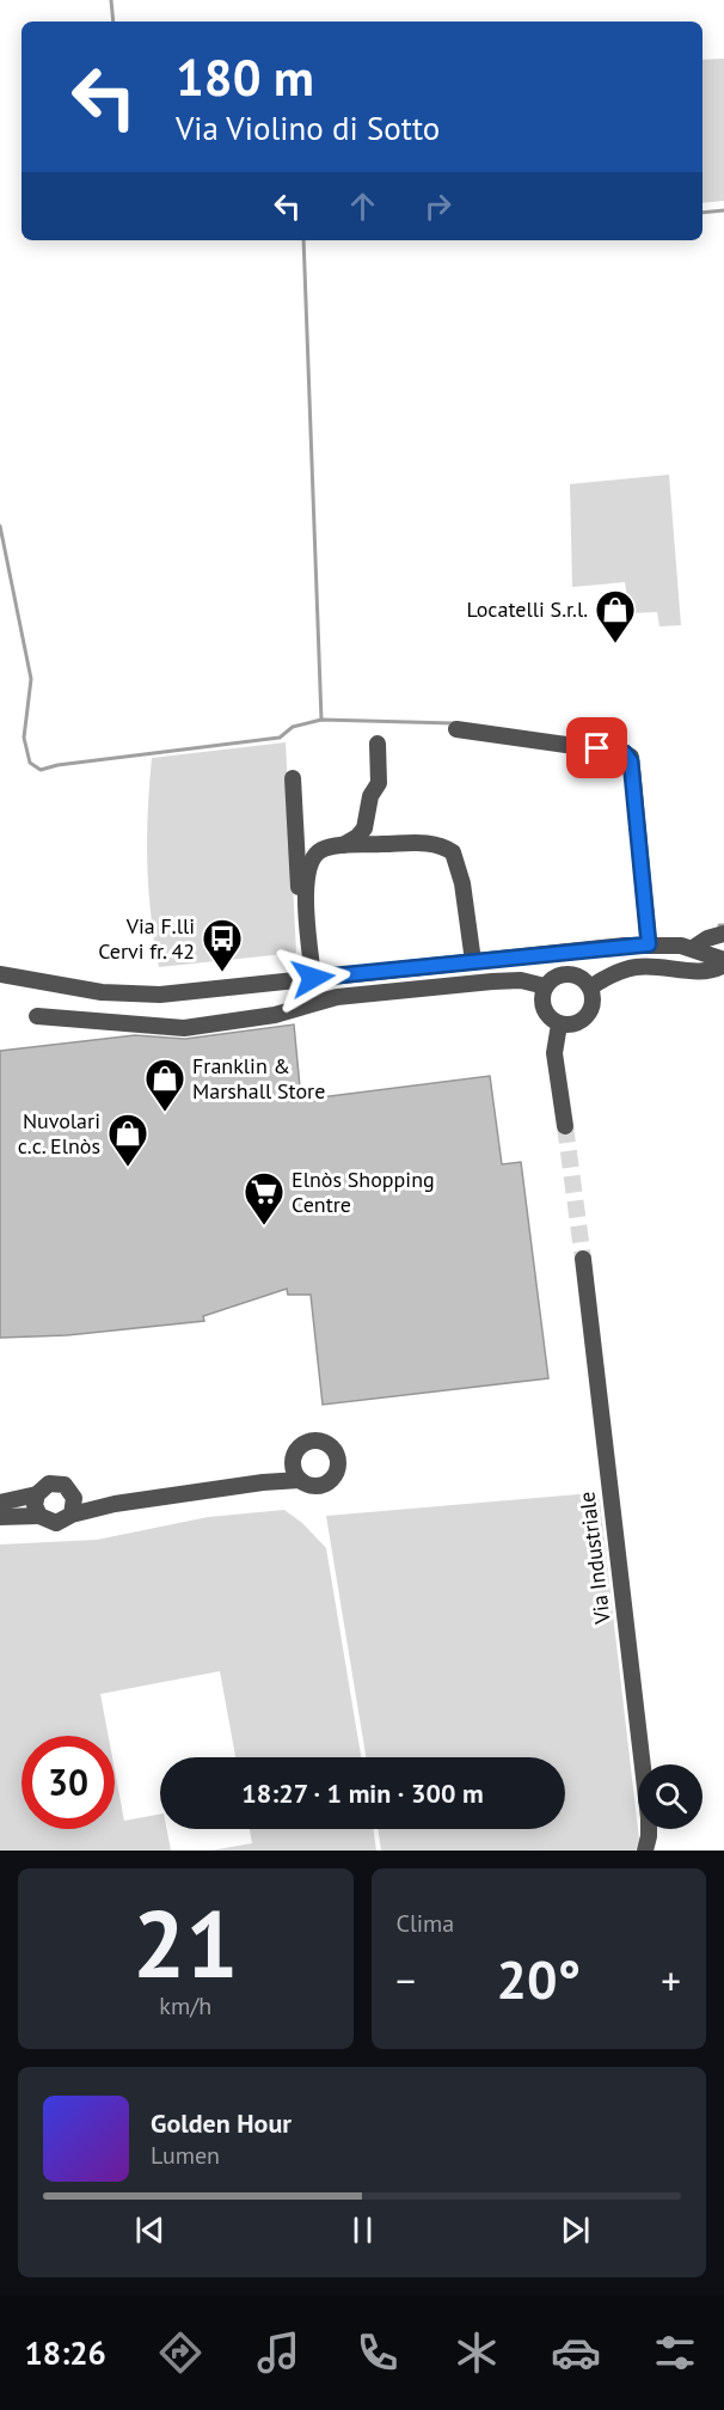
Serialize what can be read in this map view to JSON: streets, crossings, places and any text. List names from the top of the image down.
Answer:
{
  "streets": {
    "street": ["Via Industriale"]
  },
  "places": {
    "shop": ["Locatelli S.r.l.", "Franklin & Marshall Store", "Nuvolari c.c. Elnòs"],
    "bus stop": ["Via F.lli Cervi fr. 42"],
    "supermarket": ["Elnòs Shopping Centre"]
  },
  "page": {
    "turn": ["180 m", "Via Violino di Sotto"],
    "limit": "30",
    "trip": "18:27 · 1 min · 300 m",
    "tile": [
      ["21", "km/h"],
      "Clima"
    ],
    "heat": ["−", "20°", "+"],
    "song": ["Golden Hour", "Lumen"],
    "tabs": "18:26"
  }
}
